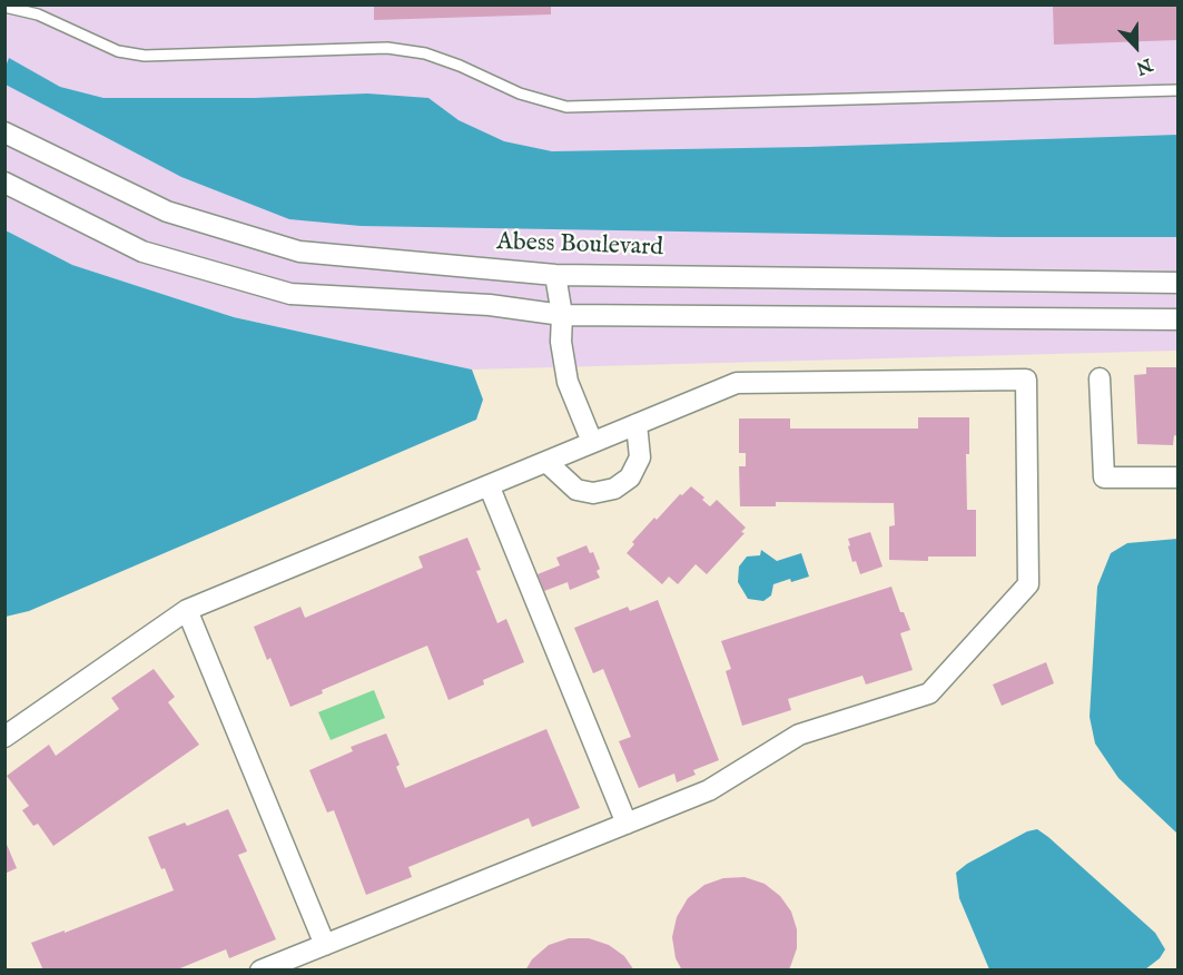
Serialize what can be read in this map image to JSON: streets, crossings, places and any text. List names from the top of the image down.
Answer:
{
  "streets": {
    "street": ["Abess Boulevard"]
  },
  "north": "bottom"
}
